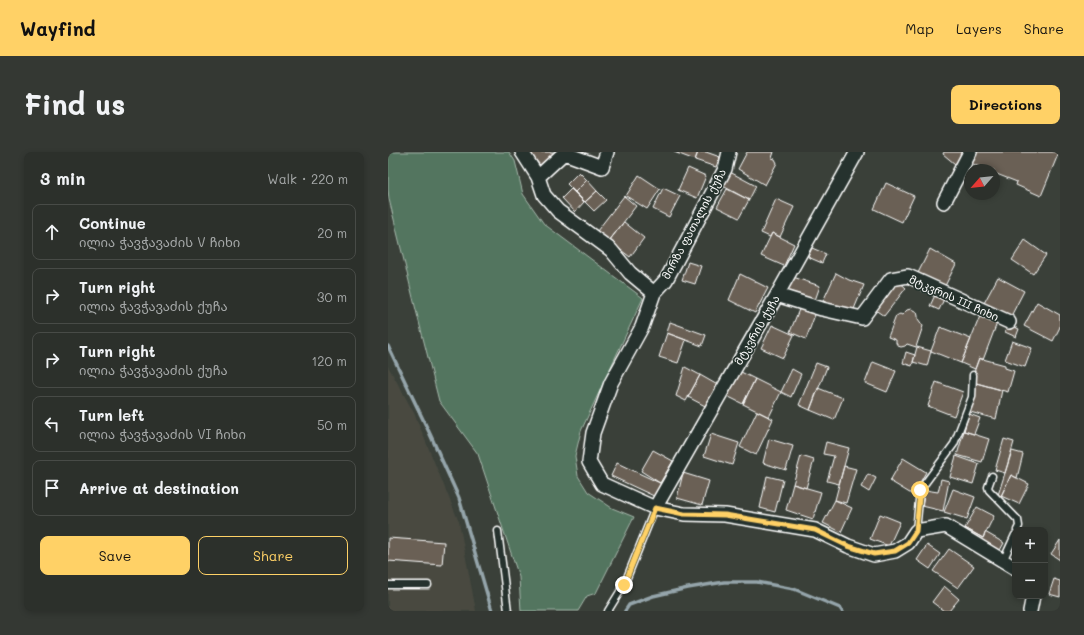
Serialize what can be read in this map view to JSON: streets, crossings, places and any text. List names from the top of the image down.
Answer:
{
  "streets": {
    "street": ["მირზა ფათალის ქუჩა", "მტკვრის III ჩიხი", "მტკვრის ქუჩა"]
  },
  "crossings": [
    ["მტკვრის III ჩიხი", "მტკვრის ქუჩა"]
  ],
  "north": "bottom left",
  "page": {
    "header": "Wayfind",
    "nav": ["Map", "Layers", "Share"],
    "buttons": [
      "Directions",
      ["Save", "Share"]
    ],
    "title": "Find us",
    "heading": ["3 min", "Walk · 220 m"],
    "list": [
      ["Continue", "ილია ჭავჭავაძის V ჩიხი", "20 m"],
      ["Turn right", "ილია ჭავჭავაძის ქუჩა", "30 m"],
      ["Turn right", "ილია ჭავჭავაძის ქუჩა", "120 m"],
      ["Turn left", "ილია ჭავჭავაძის VI ჩიხი", "50 m"],
      "Arrive at destination"
    ],
    "map_buttons": ["+", "−"]
  }
}
